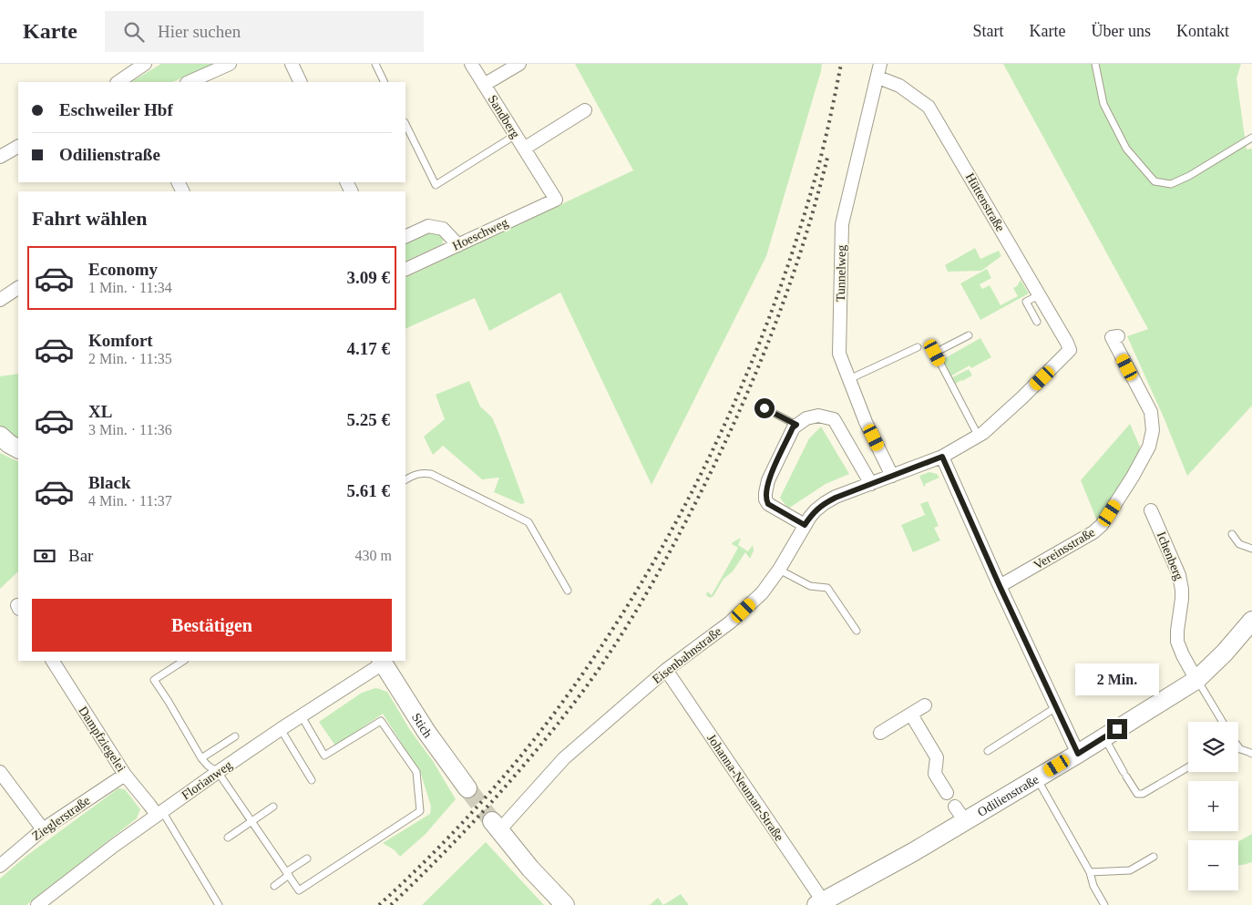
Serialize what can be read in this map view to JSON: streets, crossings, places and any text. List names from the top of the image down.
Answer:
{
  "streets": {
    "main road": ["Stich", "Odilienstraße"],
    "street": [
      "Sandberg",
      "Hüttenstraße",
      "Hoeschweg",
      "Tunnelweg",
      "Vereinsstraße",
      "Ichenberg",
      "Eisenbahnstraße",
      "Dampfziegelei",
      "Florianweg",
      "Johanna-Neuman-Straße",
      "Zieglerstraße"
    ]
  },
  "crossings": [
    ["Sandberg", "Hoeschweg"],
    ["Hüttenstraße", "Tunnelweg"],
    ["Hüttenstraße", "Eisenbahnstraße"],
    ["Tunnelweg", "Eisenbahnstraße"],
    ["Ichenberg", "Odilienstraße"],
    ["Eisenbahnstraße", "Johanna-Neuman-Straße"],
    ["Stich", "Florianweg"],
    ["Dampfziegelei", "Florianweg"],
    ["Dampfziegelei", "Zieglerstraße"],
    ["Johanna-Neuman-Straße", "Odilienstraße"]
  ],
  "page": {
    "header": "Karte",
    "search": "Hier suchen",
    "nav": [
      "Start",
      "Karte",
      "Über uns",
      "Kontakt"
    ],
    "banner": ["Eschweiler Hbf", "Odilienstraße"],
    "heading": "Fahrt wählen",
    "list": [
      {
        "name": "Economy",
        "note": "1 Min. · 11:34",
        "value": "3.09 €"
      },
      {
        "name": "Komfort",
        "note": "2 Min. · 11:35",
        "value": "4.17 €"
      },
      {
        "name": "XL",
        "note": "3 Min. · 11:36",
        "value": "5.25 €"
      },
      {
        "name": "Black",
        "note": "4 Min. · 11:37",
        "value": "5.61 €"
      }
    ],
    "pay": ["Bar", "430 m"],
    "buttons": "Bestätigen",
    "bubble": "2 Min.",
    "map_buttons": ["+", "−"]
  }
}
